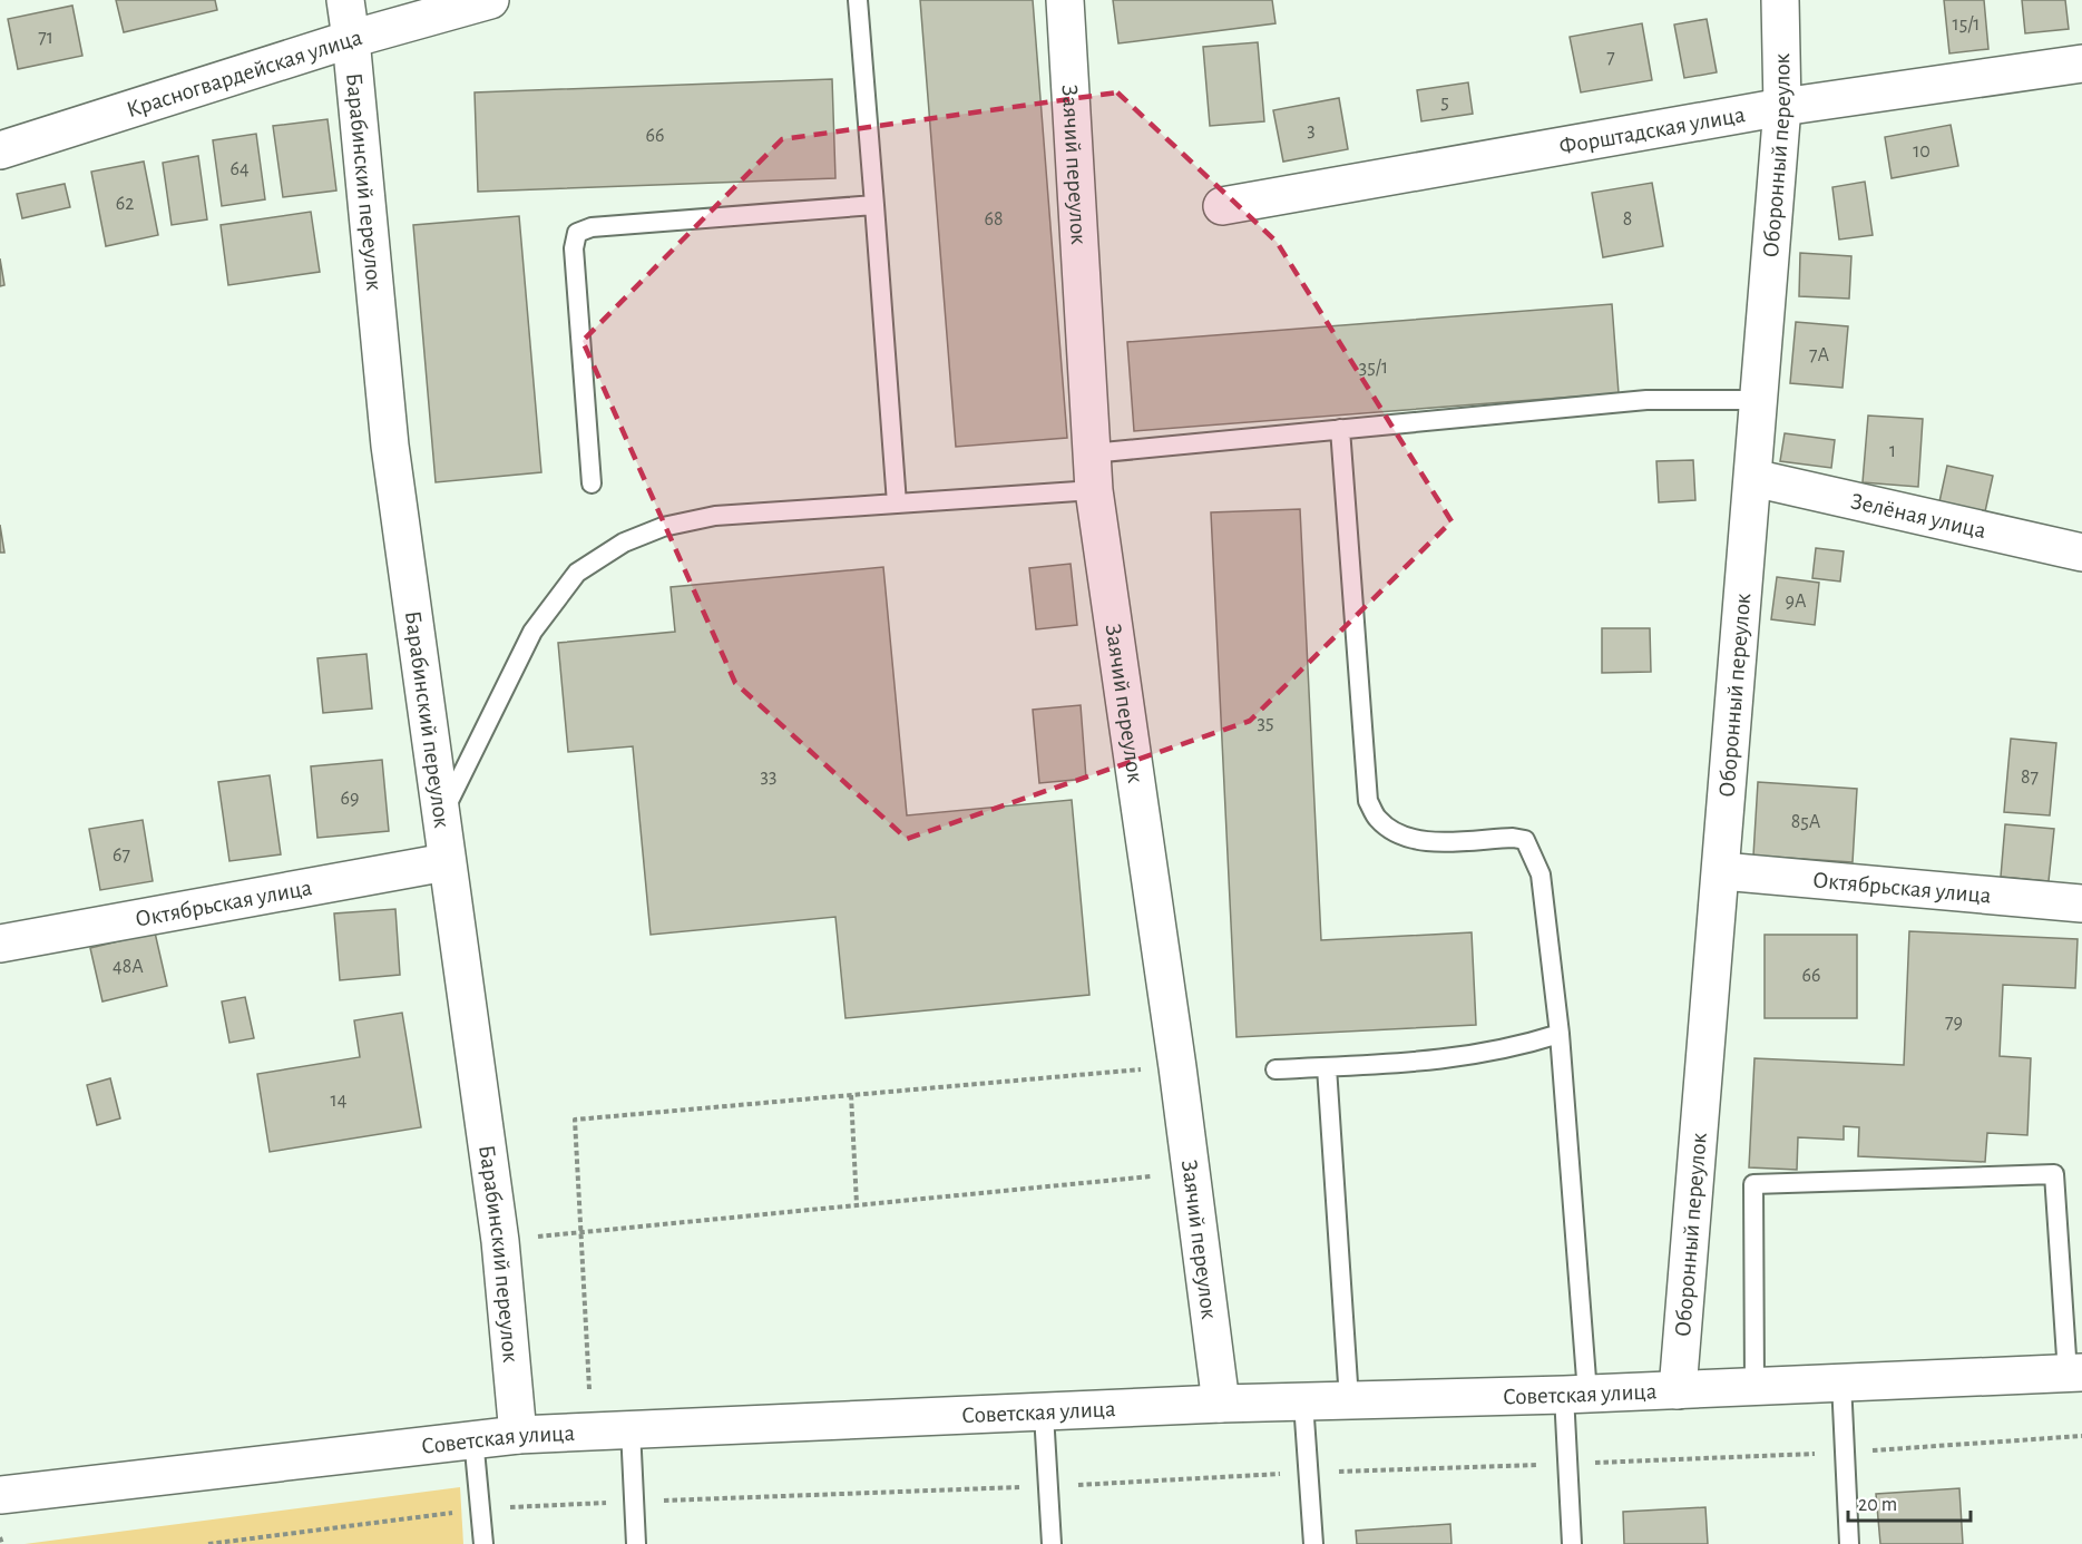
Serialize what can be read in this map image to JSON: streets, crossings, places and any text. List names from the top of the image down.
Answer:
{
  "streets": {
    "street": [
      "Красногвардейская улица",
      "Форштадская улица",
      "Оборонный переулок",
      "Заячий переулок",
      "Барабинский переулок",
      "Зелёная улица",
      "Октябрьская улица",
      "Советская улица"
    ]
  },
  "crossings": [
    ["Красногвардейская улица", "Барабинский переулок"],
    ["Форштадская улица", "Оборонный переулок"],
    ["Оборонный переулок", "Зелёная улица"],
    ["Оборонный переулок", "Октябрьская улица"],
    ["Оборонный переулок", "Советская улица"],
    ["Заячий переулок", "Советская улица"],
    ["Барабинский переулок", "Октябрьская улица"],
    ["Барабинский переулок", "Советская улица"]
  ],
  "house_numbers": [
    "15/1",
    "71",
    "7",
    "5",
    "3",
    "66",
    "10",
    "64",
    "62",
    "68",
    "8",
    "7А",
    "35/1",
    "1",
    "9А",
    "35",
    "33",
    "87",
    "69",
    "85А",
    "67",
    "48А",
    "66",
    "79",
    "14"
  ],
  "scale_bar": "20 m"
}
